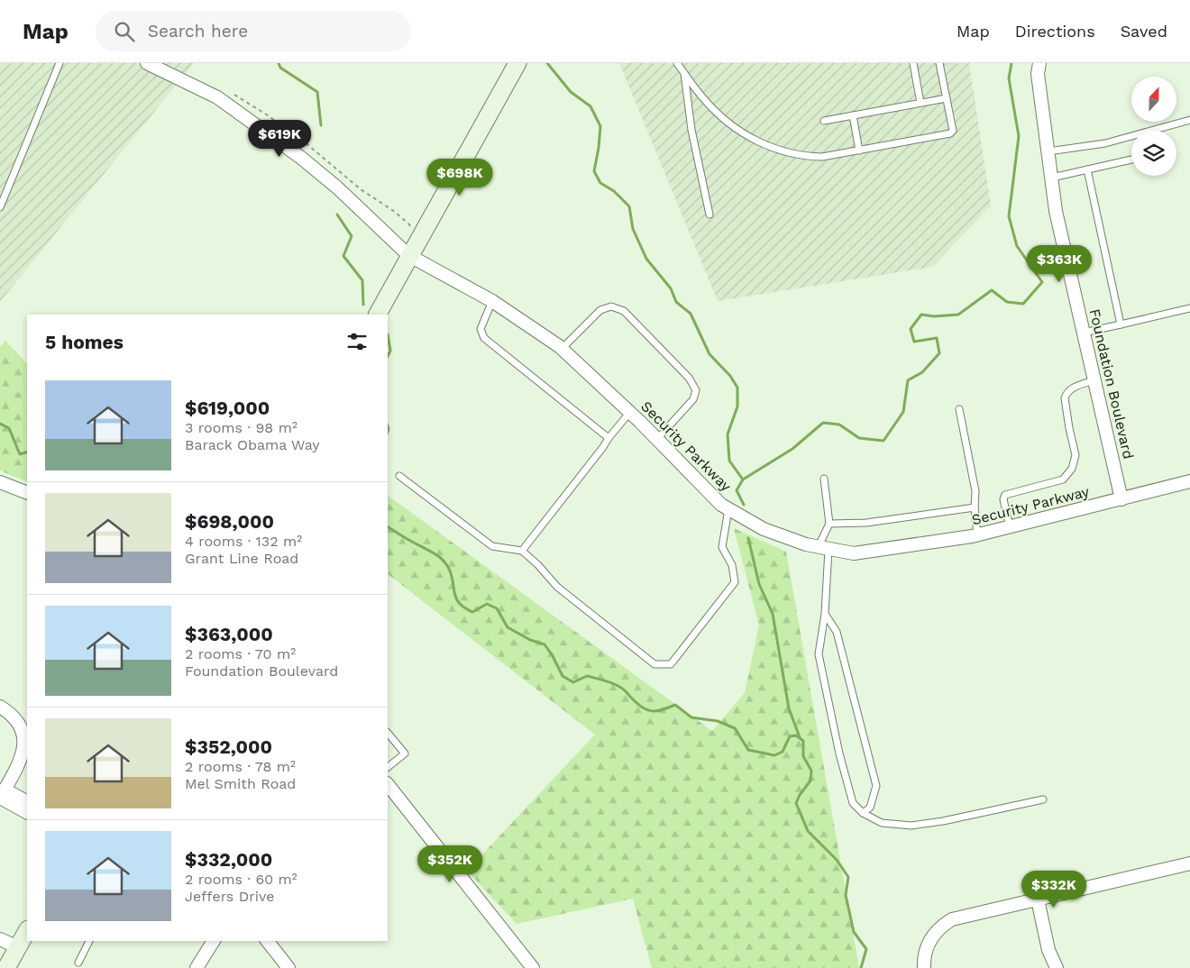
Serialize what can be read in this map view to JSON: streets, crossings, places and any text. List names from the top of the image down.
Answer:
{
  "streets": {
    "street": ["Foundation Boulevard", "Security Parkway"]
  },
  "crossings": [
    ["Foundation Boulevard", "Security Parkway"]
  ],
  "north": "top",
  "page": {
    "header": "Map",
    "search": "Search here",
    "nav": ["Map", "Directions", "Saved"],
    "price": [
      "$619K",
      "$698K",
      "$363K",
      "$352K",
      "$332K"
    ],
    "heading": "5 homes",
    "list": [
      {
        "name": "$619,000",
        "note": "3 rooms · 98 m² · Barack Obama Way"
      },
      {
        "name": "$698,000",
        "note": "4 rooms · 132 m² · Grant Line Road"
      },
      {
        "name": "$363,000",
        "note": "2 rooms · 70 m² · Foundation Boulevard"
      },
      {
        "name": "$352,000",
        "note": "2 rooms · 78 m² · Mel Smith Road"
      },
      {
        "name": "$332,000",
        "note": "2 rooms · 60 m² · Jeffers Drive"
      }
    ]
  }
}
